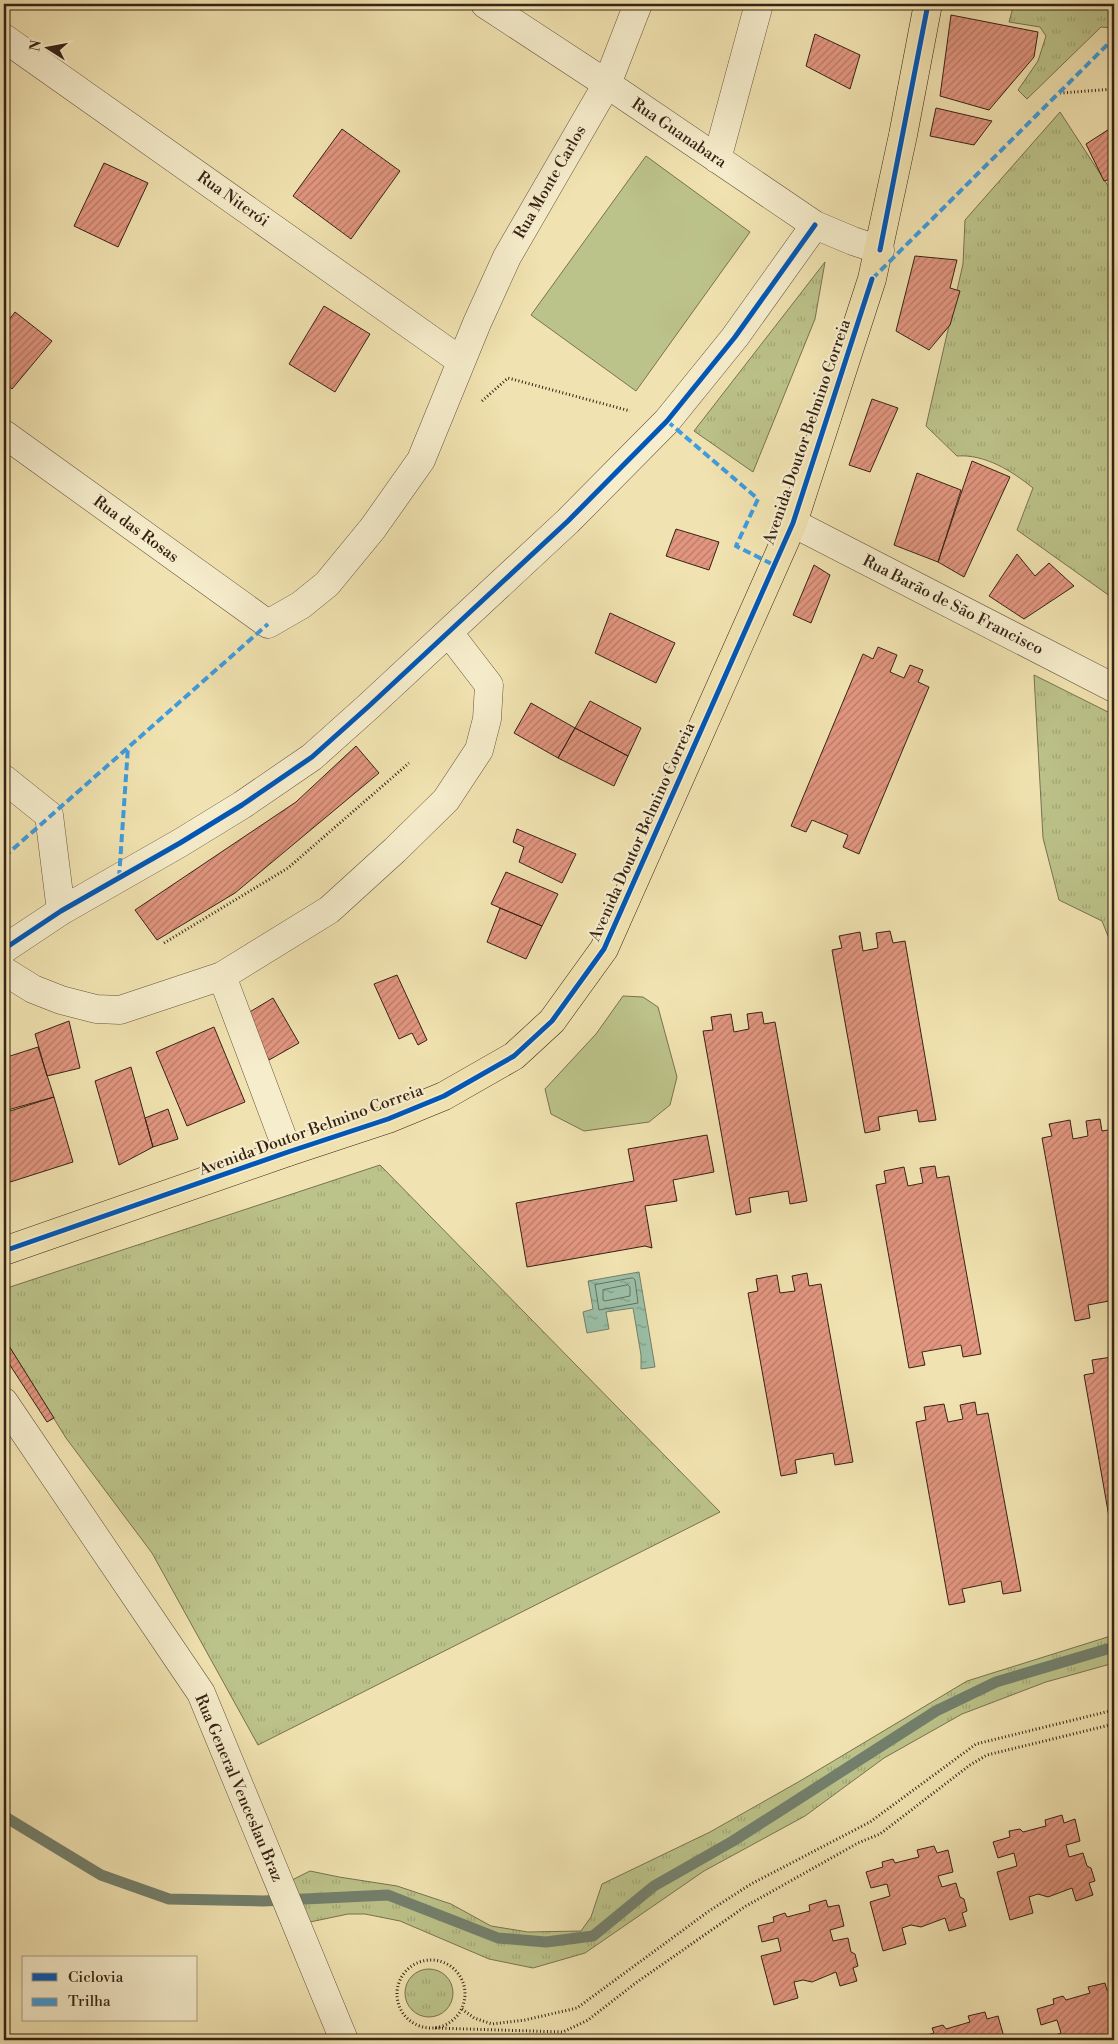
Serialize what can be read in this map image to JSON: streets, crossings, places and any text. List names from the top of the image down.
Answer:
{
  "streets": {
    "main road": ["Avenida Doutor Belmino Correia"],
    "street": [
      "Rua Guanabara",
      "Rua Monte Carlos",
      "Rua Niterói",
      "Rua das Rosas",
      "Rua Barão de São Francisco",
      "Rua General Venceslau Braz"
    ]
  },
  "crossings": [
    ["Rua Guanabara", "Rua Monte Carlos"],
    ["Rua Guanabara", "Avenida Doutor Belmino Correia"],
    ["Rua Monte Carlos", "Rua Niterói"],
    ["Rua Monte Carlos", "Rua das Rosas"],
    ["Avenida Doutor Belmino Correia", "Rua Barão de São Francisco"]
  ],
  "legend": ["Ciclovia", "Trilha"],
  "north": "left"
}
